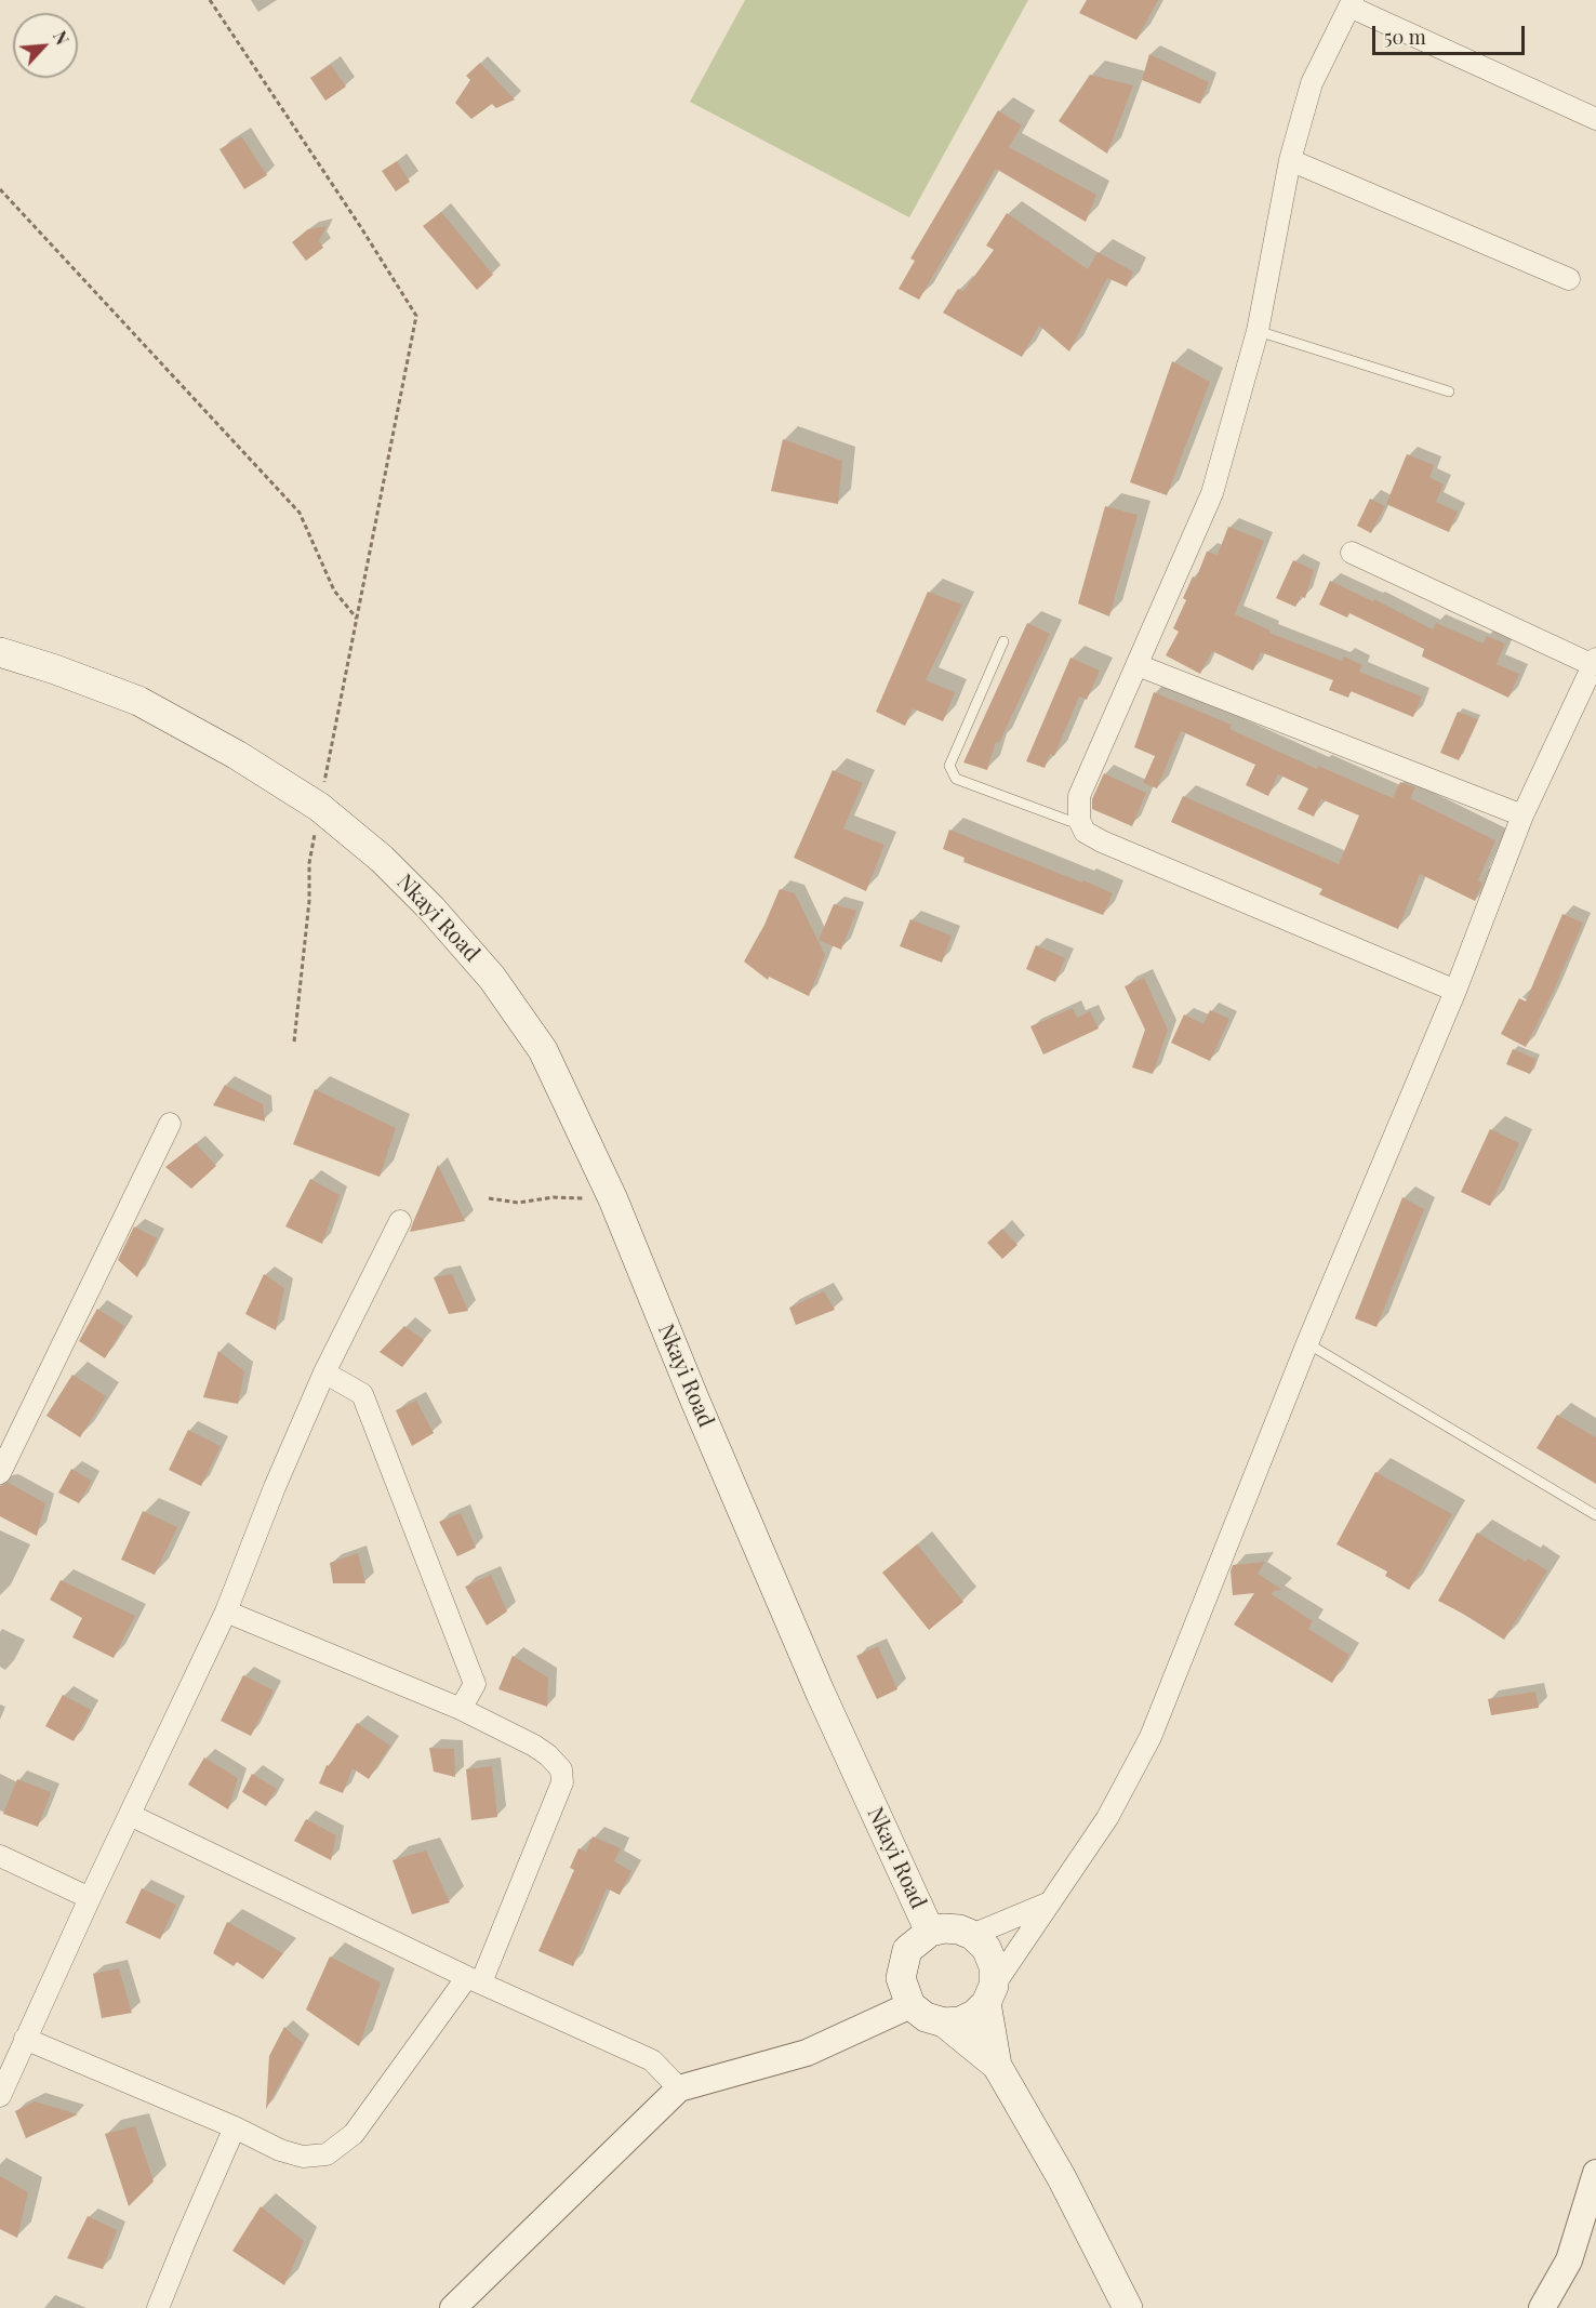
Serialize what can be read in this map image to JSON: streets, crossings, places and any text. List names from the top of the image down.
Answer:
{
  "streets": {
    "main road": ["Nkayi Road"]
  },
  "scale_bar": "50 m",
  "north": "top right"
}
